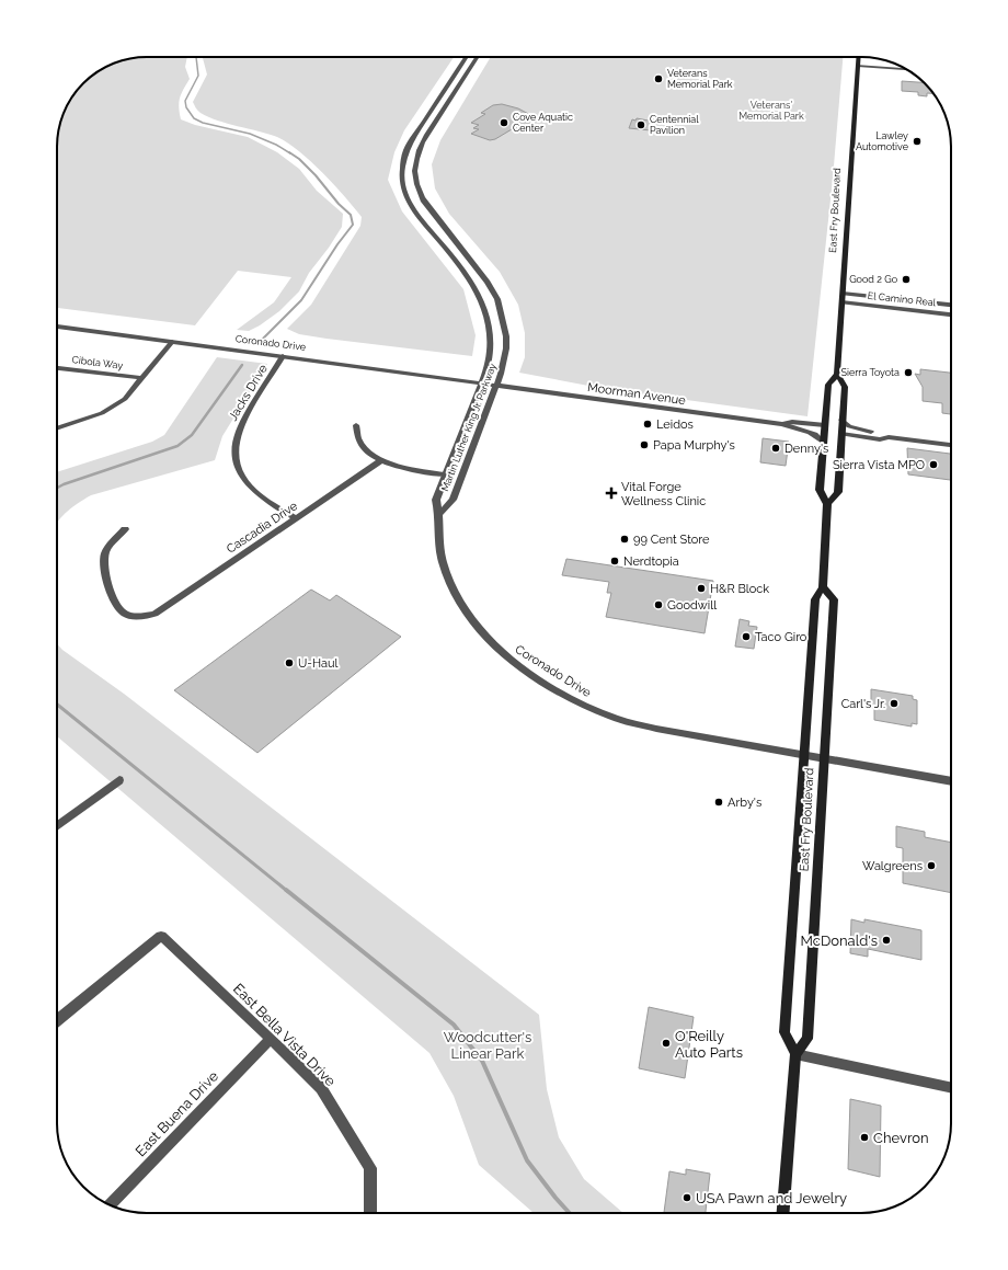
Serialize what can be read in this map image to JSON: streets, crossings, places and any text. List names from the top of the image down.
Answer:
{
  "streets": {
    "main road": ["East Fry Boulevard"],
    "street": [
      "El Camino Real",
      "Coronado Drive",
      "Cibola Way",
      "Jacks Drive",
      "Moorman Avenue",
      "Martin Luther King Jr. Parkway",
      "Cascadia Drive",
      "East Bella Vista Drive",
      "East Buena Drive"
    ]
  },
  "crossings": [
    ["East Fry Boulevard", "El Camino Real"],
    ["East Fry Boulevard", "Coronado Drive"],
    ["East Fry Boulevard", "Moorman Avenue"],
    ["Coronado Drive", "Jacks Drive"],
    ["Coronado Drive", "Moorman Avenue"],
    ["Coronado Drive", "Martin Luther King Jr. Parkway"],
    ["Jacks Drive", "Cascadia Drive"],
    ["Moorman Avenue", "Martin Luther King Jr. Parkway"],
    ["East Bella Vista Drive", "East Buena Drive"]
  ],
  "parks": ["Veterans' Memorial Park", "Woodcutter's Linear Park"],
  "places": {
    "other": [
      "Veterans Memorial Park",
      "Cove Aquatic Center",
      "Centennial Pavilion",
      "Lawley Automotive",
      "Good 2 Go",
      "Sierra Toyota",
      "Leidos",
      "Papa Murphy's",
      "Denny's",
      "Sierra Vista MPO",
      "99 Cent Store",
      "Nerdtopia",
      "H&R Block",
      "Goodwill",
      "Taco Giro",
      "U-Haul",
      "Carl's Jr.",
      "Arby's",
      "Walgreens",
      "McDonald's",
      "O'Reilly Auto Parts",
      "Chevron",
      "USA Pawn and Jewelry"
    ],
    "health": ["Vital Forge Wellness Clinic"]
  }
}
